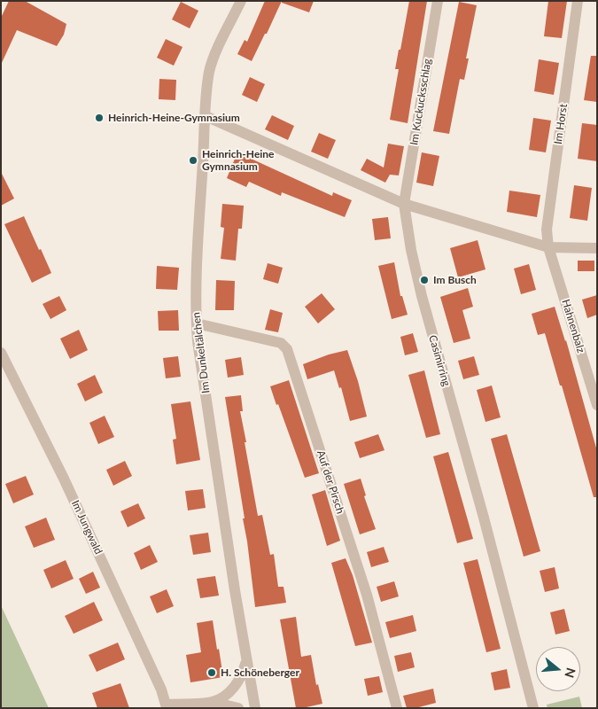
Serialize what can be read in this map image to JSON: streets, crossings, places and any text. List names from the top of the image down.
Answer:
{
  "streets": {
    "street": [
      "Im Kuckucksschlag",
      "Im Horst",
      "Hahnenbalz",
      "Im Dunkeltälchen",
      "Casimirring",
      "Auf der Pirsch",
      "Im Jungwald"
    ]
  },
  "crossings": [
    ["Im Kuckucksschlag", "Casimirring"],
    ["Im Horst", "Hahnenbalz"],
    ["Im Dunkeltälchen", "Auf der Pirsch"]
  ],
  "places": [
    "Heinrich-Heine-Gymnasium",
    "Heinrich-Heine Gymnasium",
    "Im Busch",
    "H. Schöneberger"
  ],
  "north": "right"
}
